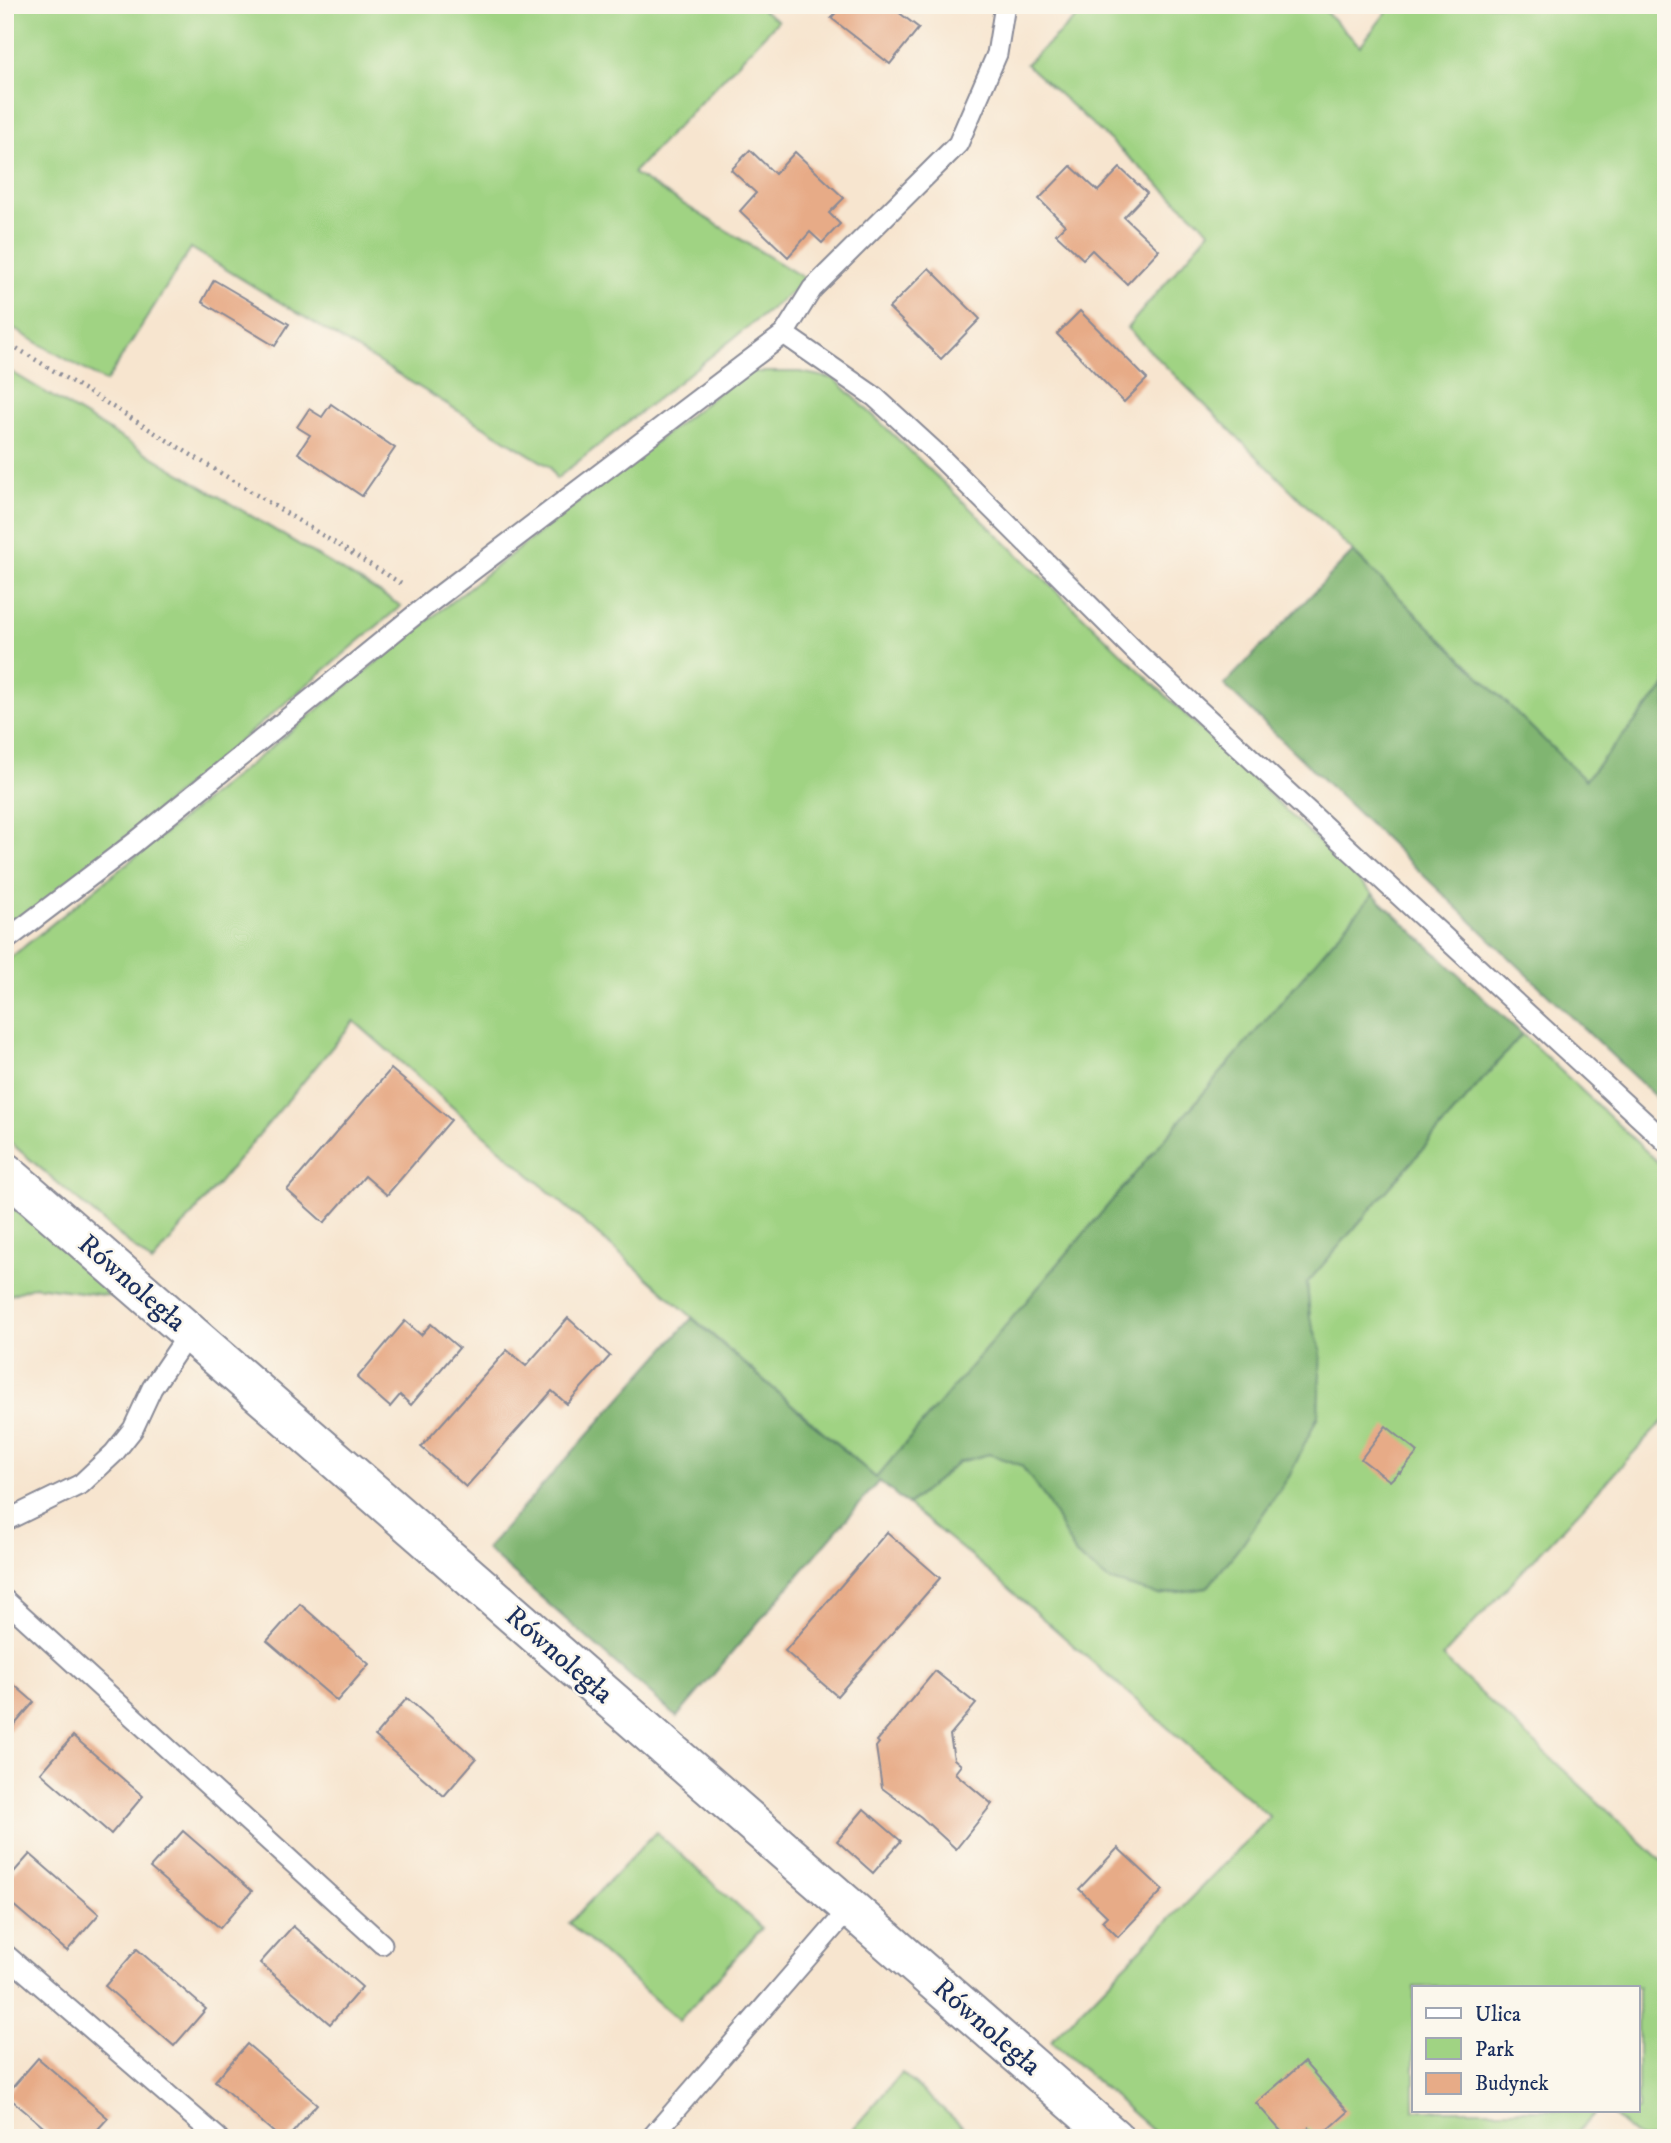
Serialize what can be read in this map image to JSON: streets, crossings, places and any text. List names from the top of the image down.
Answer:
{
  "streets": {
    "street": ["Równoległa"]
  },
  "legend": ["Ulica", "Park", "Budynek"]
}
